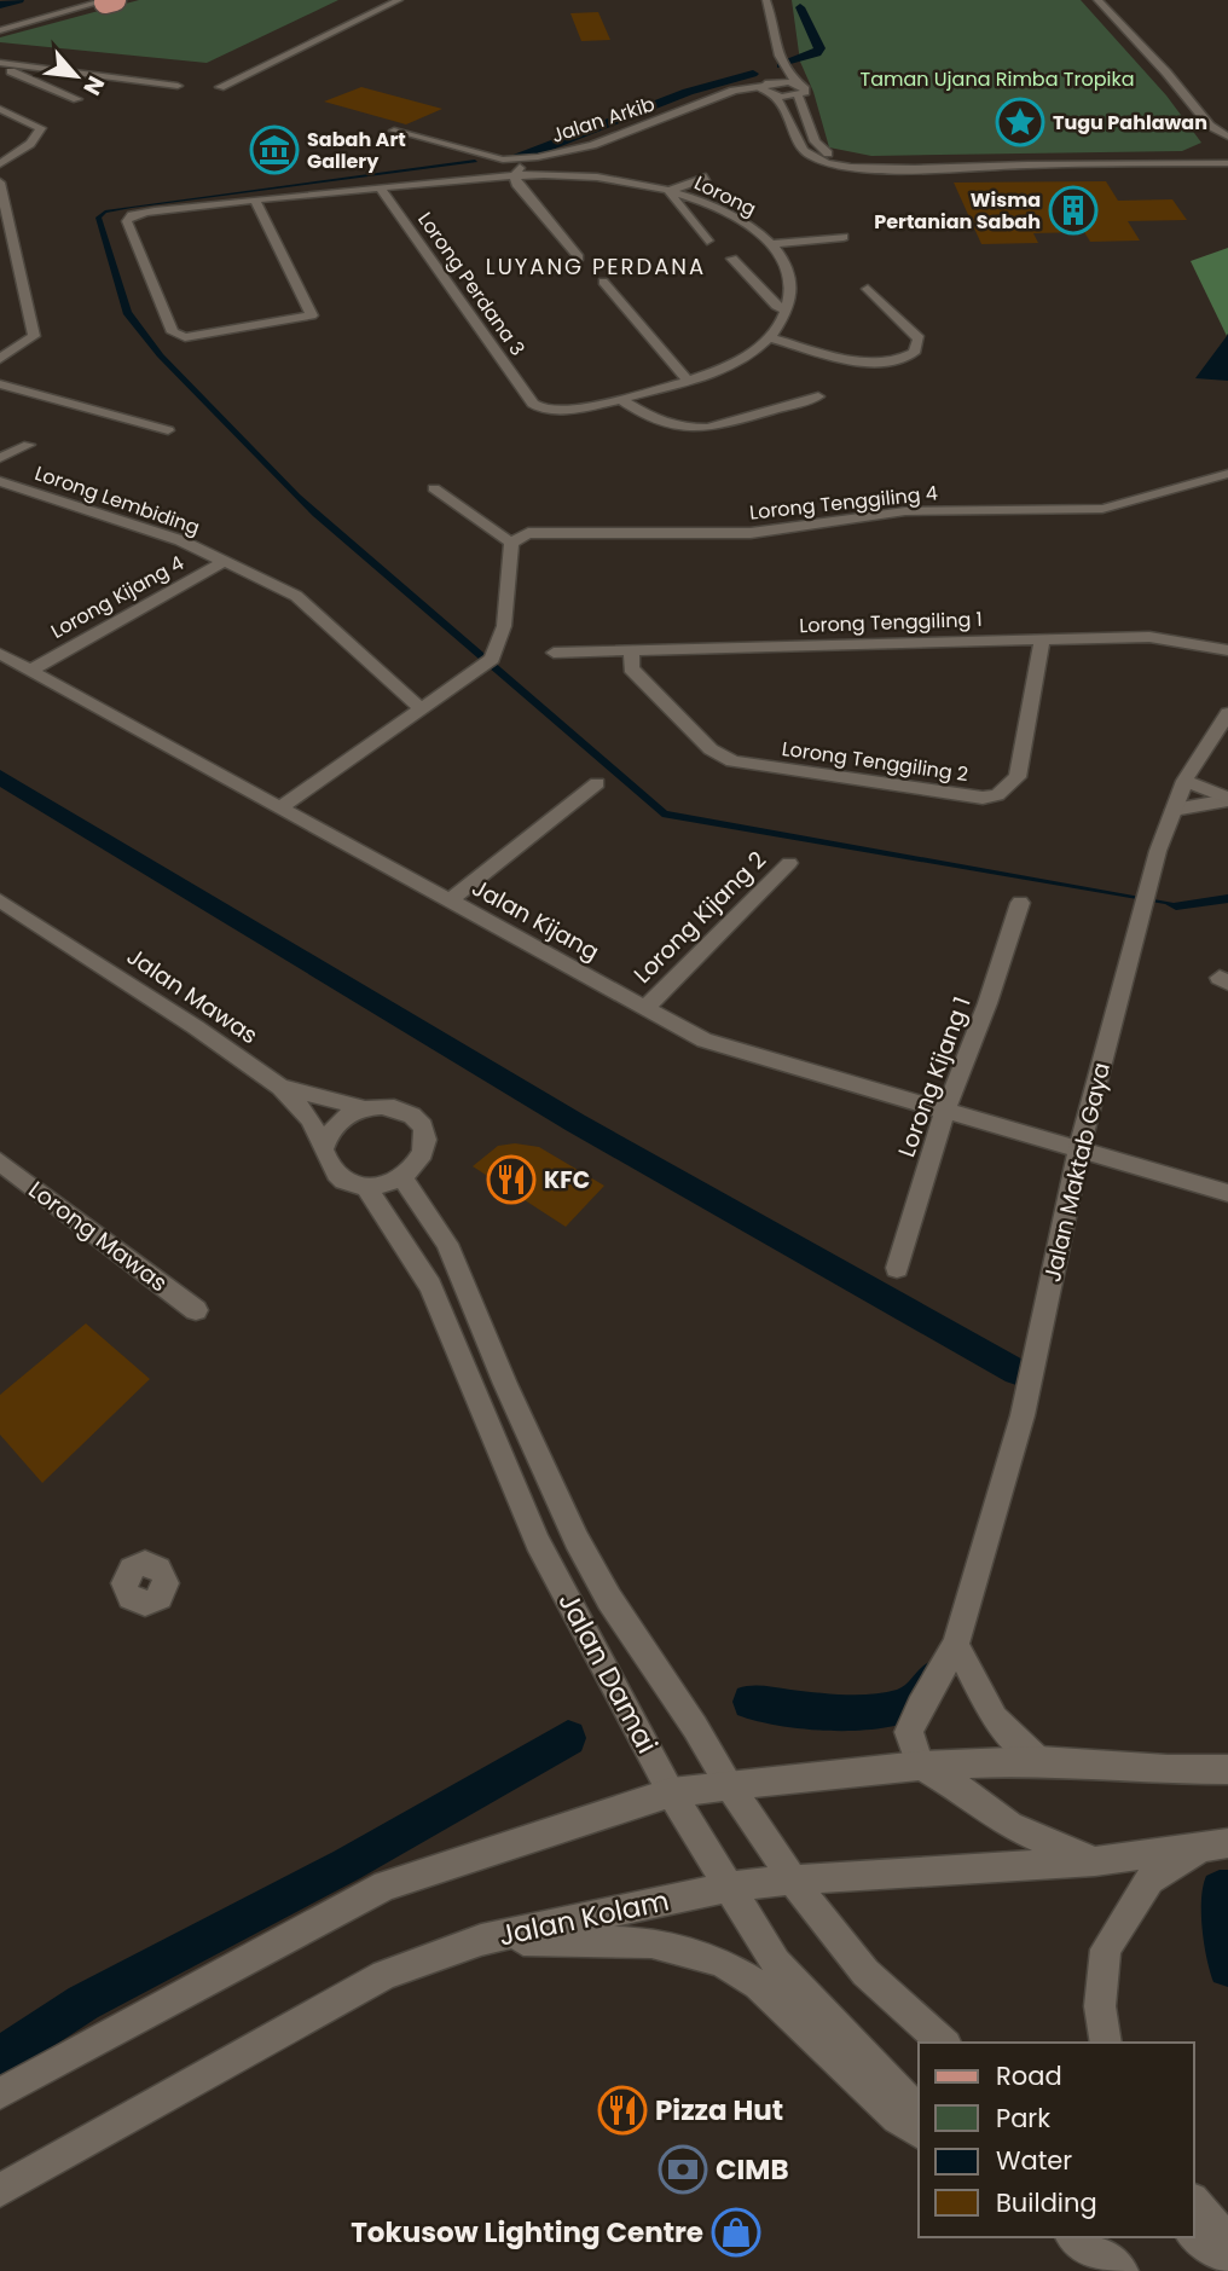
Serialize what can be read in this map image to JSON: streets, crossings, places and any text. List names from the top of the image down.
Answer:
{
  "streets": {
    "street": [
      "Jalan Arkib",
      "Lorong",
      "Lorong Perdana 3",
      "Lorong Lembiding",
      "Lorong Tenggiling 4",
      "Lorong Kijang 4",
      "Lorong Tenggiling 1",
      "Lorong Tenggiling 2",
      "Lorong Kijang 2",
      "Jalan Kijang",
      "Jalan Mawas",
      "Lorong Kijang 1",
      "Jalan Maktab Gaya",
      "Lorong Mawas",
      "Jalan Damai",
      "Jalan Kolam"
    ]
  },
  "crossings": [
    ["Lorong", "Lorong Perdana 3"],
    ["Lorong Lembiding", "Lorong Kijang 4"],
    ["Lorong Kijang 4", "Jalan Kijang"],
    ["Lorong Tenggiling 1", "Lorong Tenggiling 2"],
    ["Lorong Kijang 2", "Jalan Kijang"],
    ["Jalan Kijang", "Lorong Kijang 1"],
    ["Jalan Kijang", "Jalan Maktab Gaya"],
    ["Jalan Mawas", "Jalan Damai"],
    ["Jalan Damai", "Jalan Kolam"]
  ],
  "districts": ["LUYANG PERDANA"],
  "parks": ["Taman Ujana Rimba Tropika"],
  "places": {
    "place": ["Tugu Pahlawan"],
    "museum": ["Sabah Art Gallery"],
    "building": ["Wisma Pertanian Sabah"],
    "restaurant": ["KFC", "Pizza Hut"],
    "bank": ["CIMB"],
    "shop": ["Tokusow Lighting Centre"]
  },
  "legend": [
    "Road",
    "Park",
    "Water",
    "Building"
  ],
  "north": "bottom right"
}
